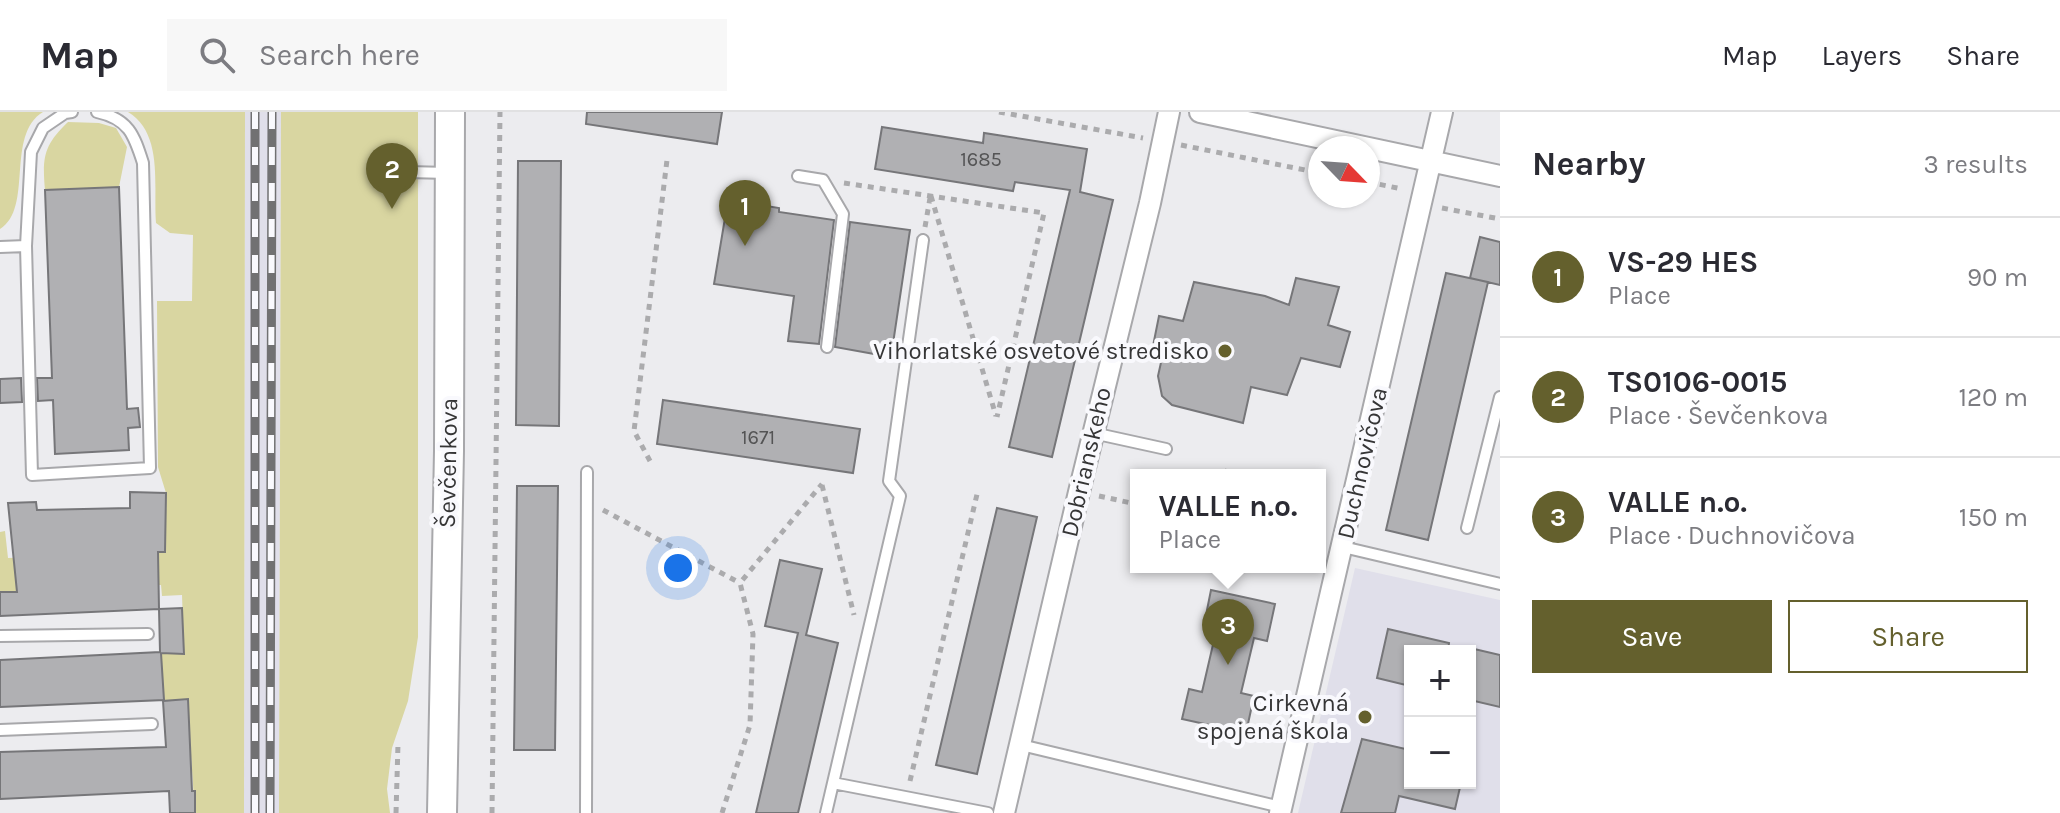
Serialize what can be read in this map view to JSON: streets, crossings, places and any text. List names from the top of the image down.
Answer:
{
  "streets": {
    "main road": ["Ševčenkova"],
    "street": ["Dobrianskeho", "Duchnovičova"]
  },
  "places": ["Vihorlatské osvetové stredisko", "Cirkevná spojená škola"],
  "house_numbers": ["1685", "1671"],
  "north": "bottom right",
  "page": {
    "header": "Map",
    "search": "Search here",
    "nav": ["Map", "Layers", "Share"],
    "heading": ["Nearby", "3 results"],
    "pins": ["2", "1", "3"],
    "list": [
      {
        "mark": "1",
        "name": "VS-29 HES",
        "note": "Place",
        "value": "90 m"
      },
      {
        "mark": "2",
        "name": "TS0106-0015",
        "note": "Place · Ševčenkova",
        "value": "120 m"
      },
      {
        "mark": "3",
        "name": "VALLE n.o.",
        "note": "Place · Duchnovičova",
        "value": "150 m"
      }
    ],
    "popup": ["VALLE n.o.", "Place"],
    "buttons": ["Save", "Share"],
    "map_buttons": ["+", "−"]
  }
}
